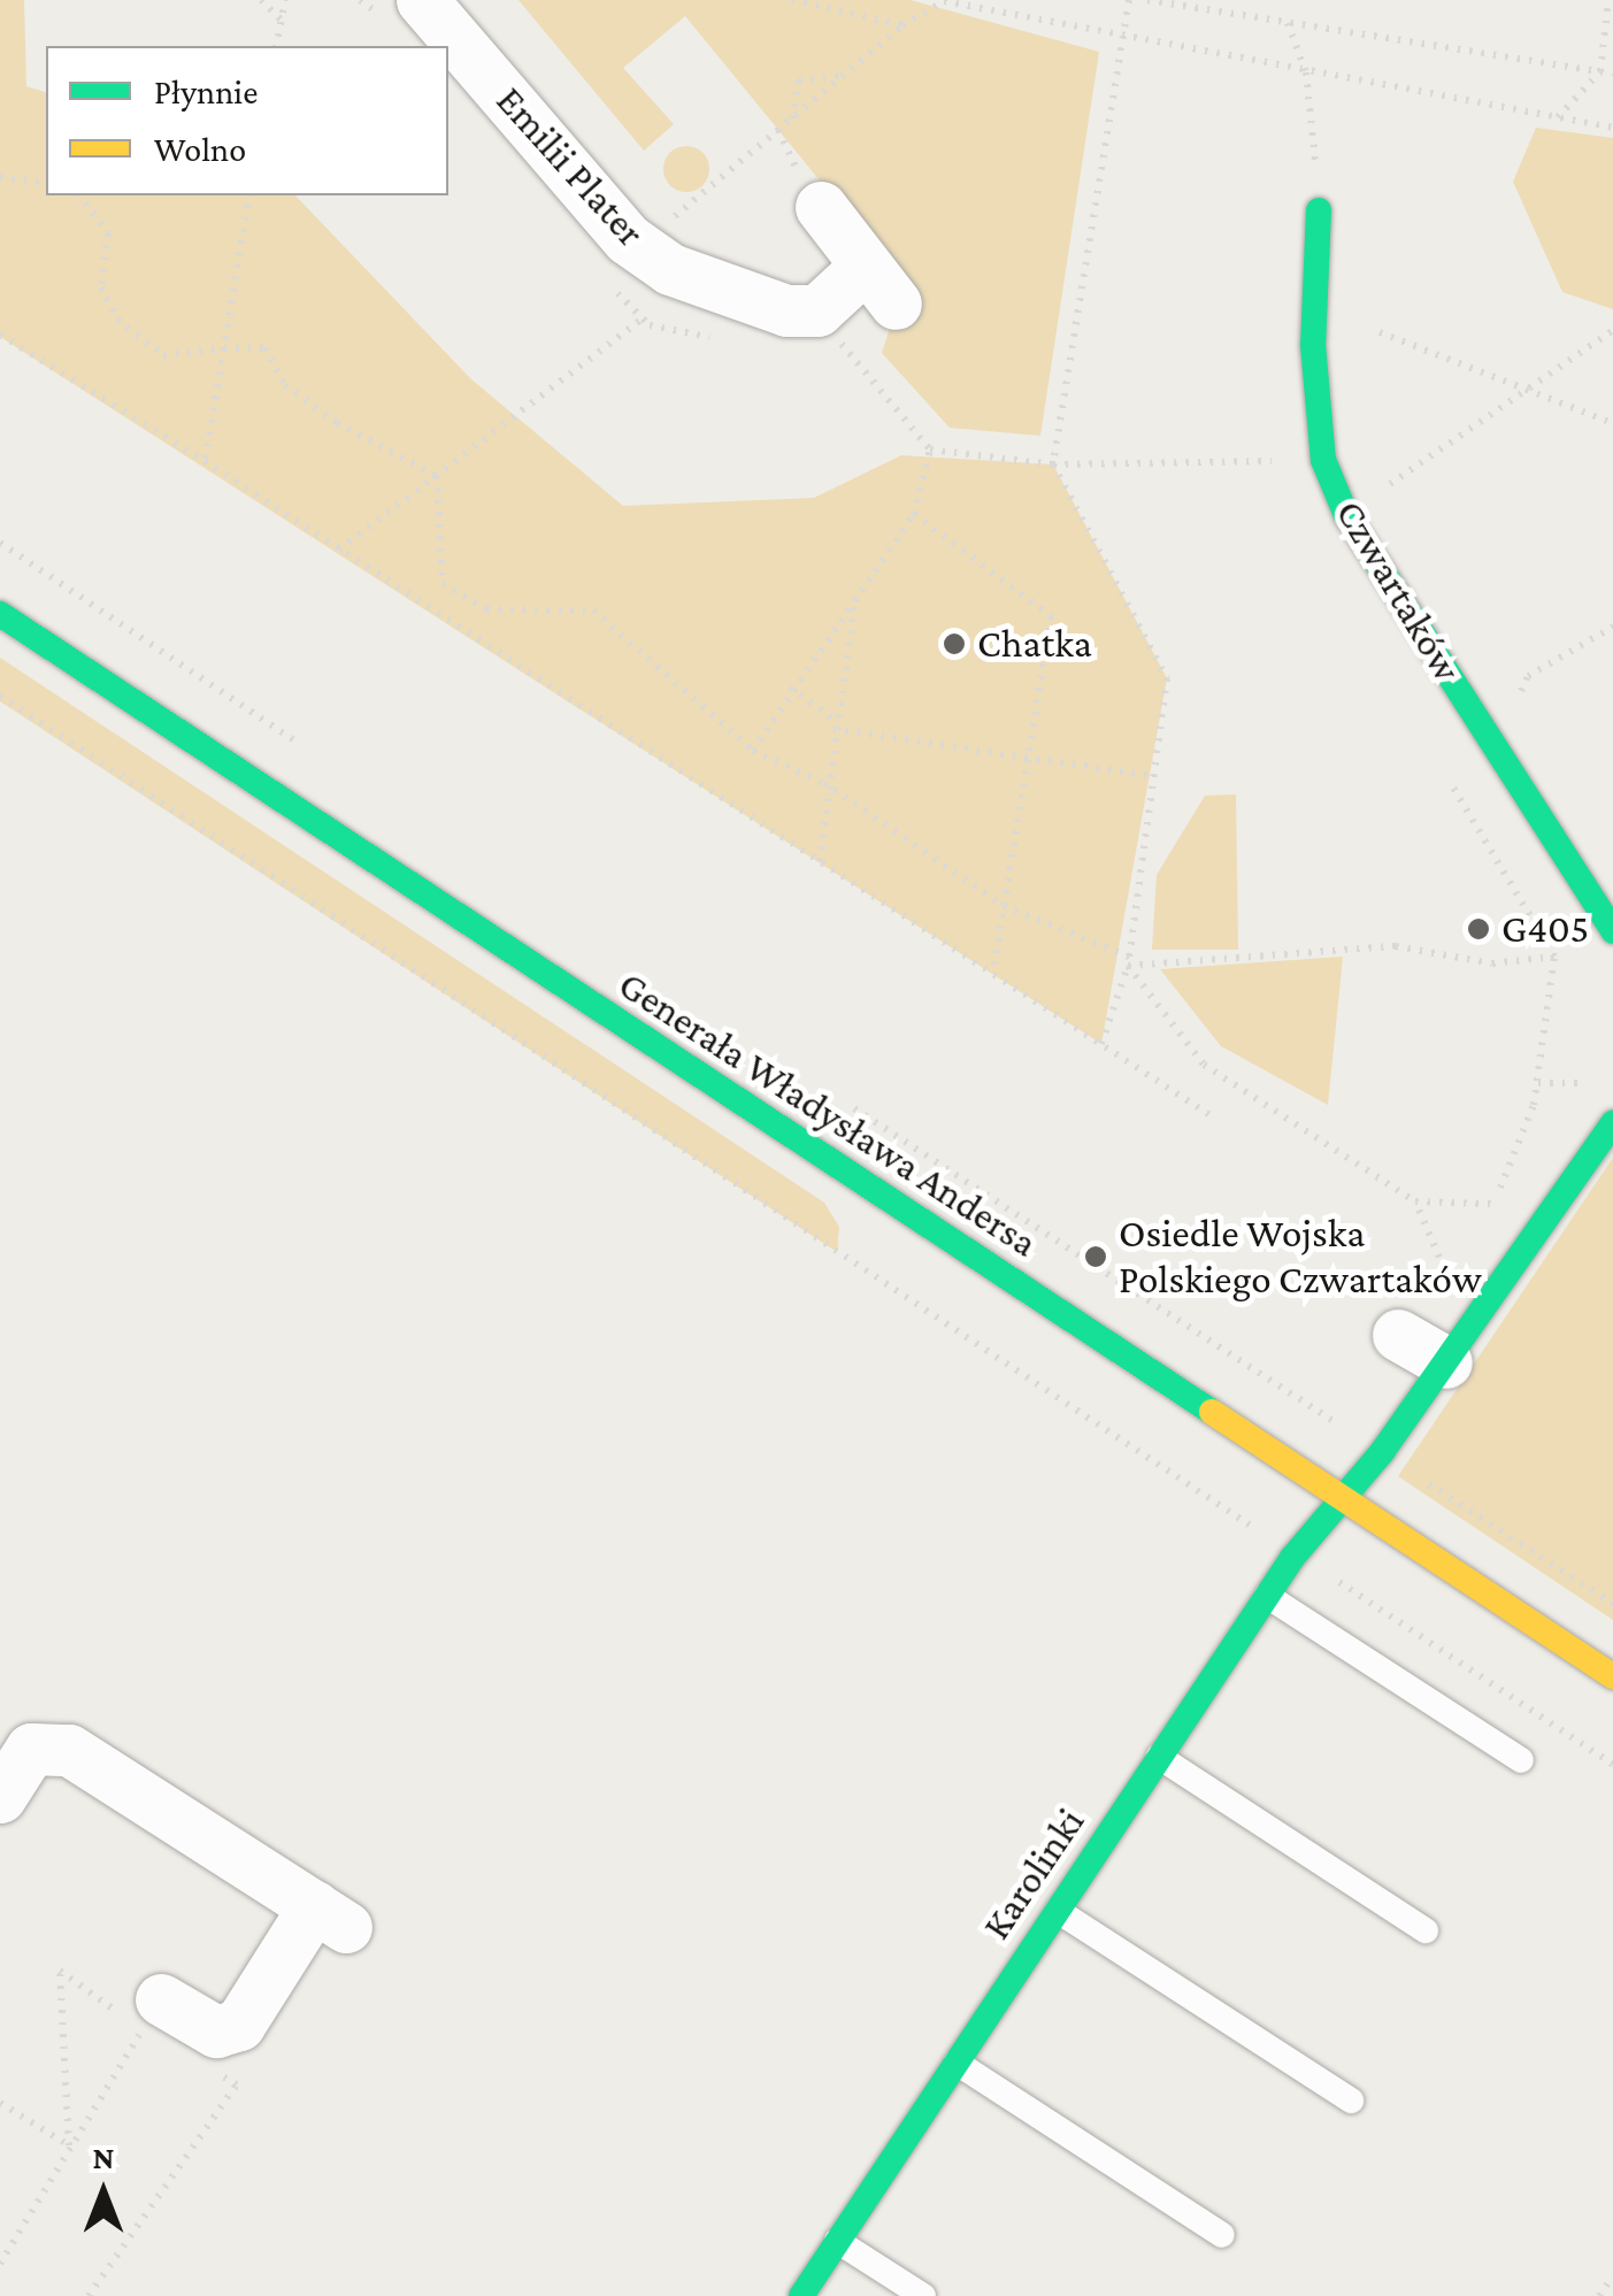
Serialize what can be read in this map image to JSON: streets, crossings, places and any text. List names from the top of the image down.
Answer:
{
  "streets": {
    "street": [
      "Emilii Plater",
      "Czwartaków",
      "Generała Władysława Andersa",
      "Karolinki"
    ]
  },
  "crossings": [
    ["Generała Władysława Andersa", "Karolinki"]
  ],
  "places": ["Chatka", "G405", "Osiedle Wojska Polskiego Czwartaków"],
  "legend": ["Płynnie", "Wolno"],
  "north": "top"
}
